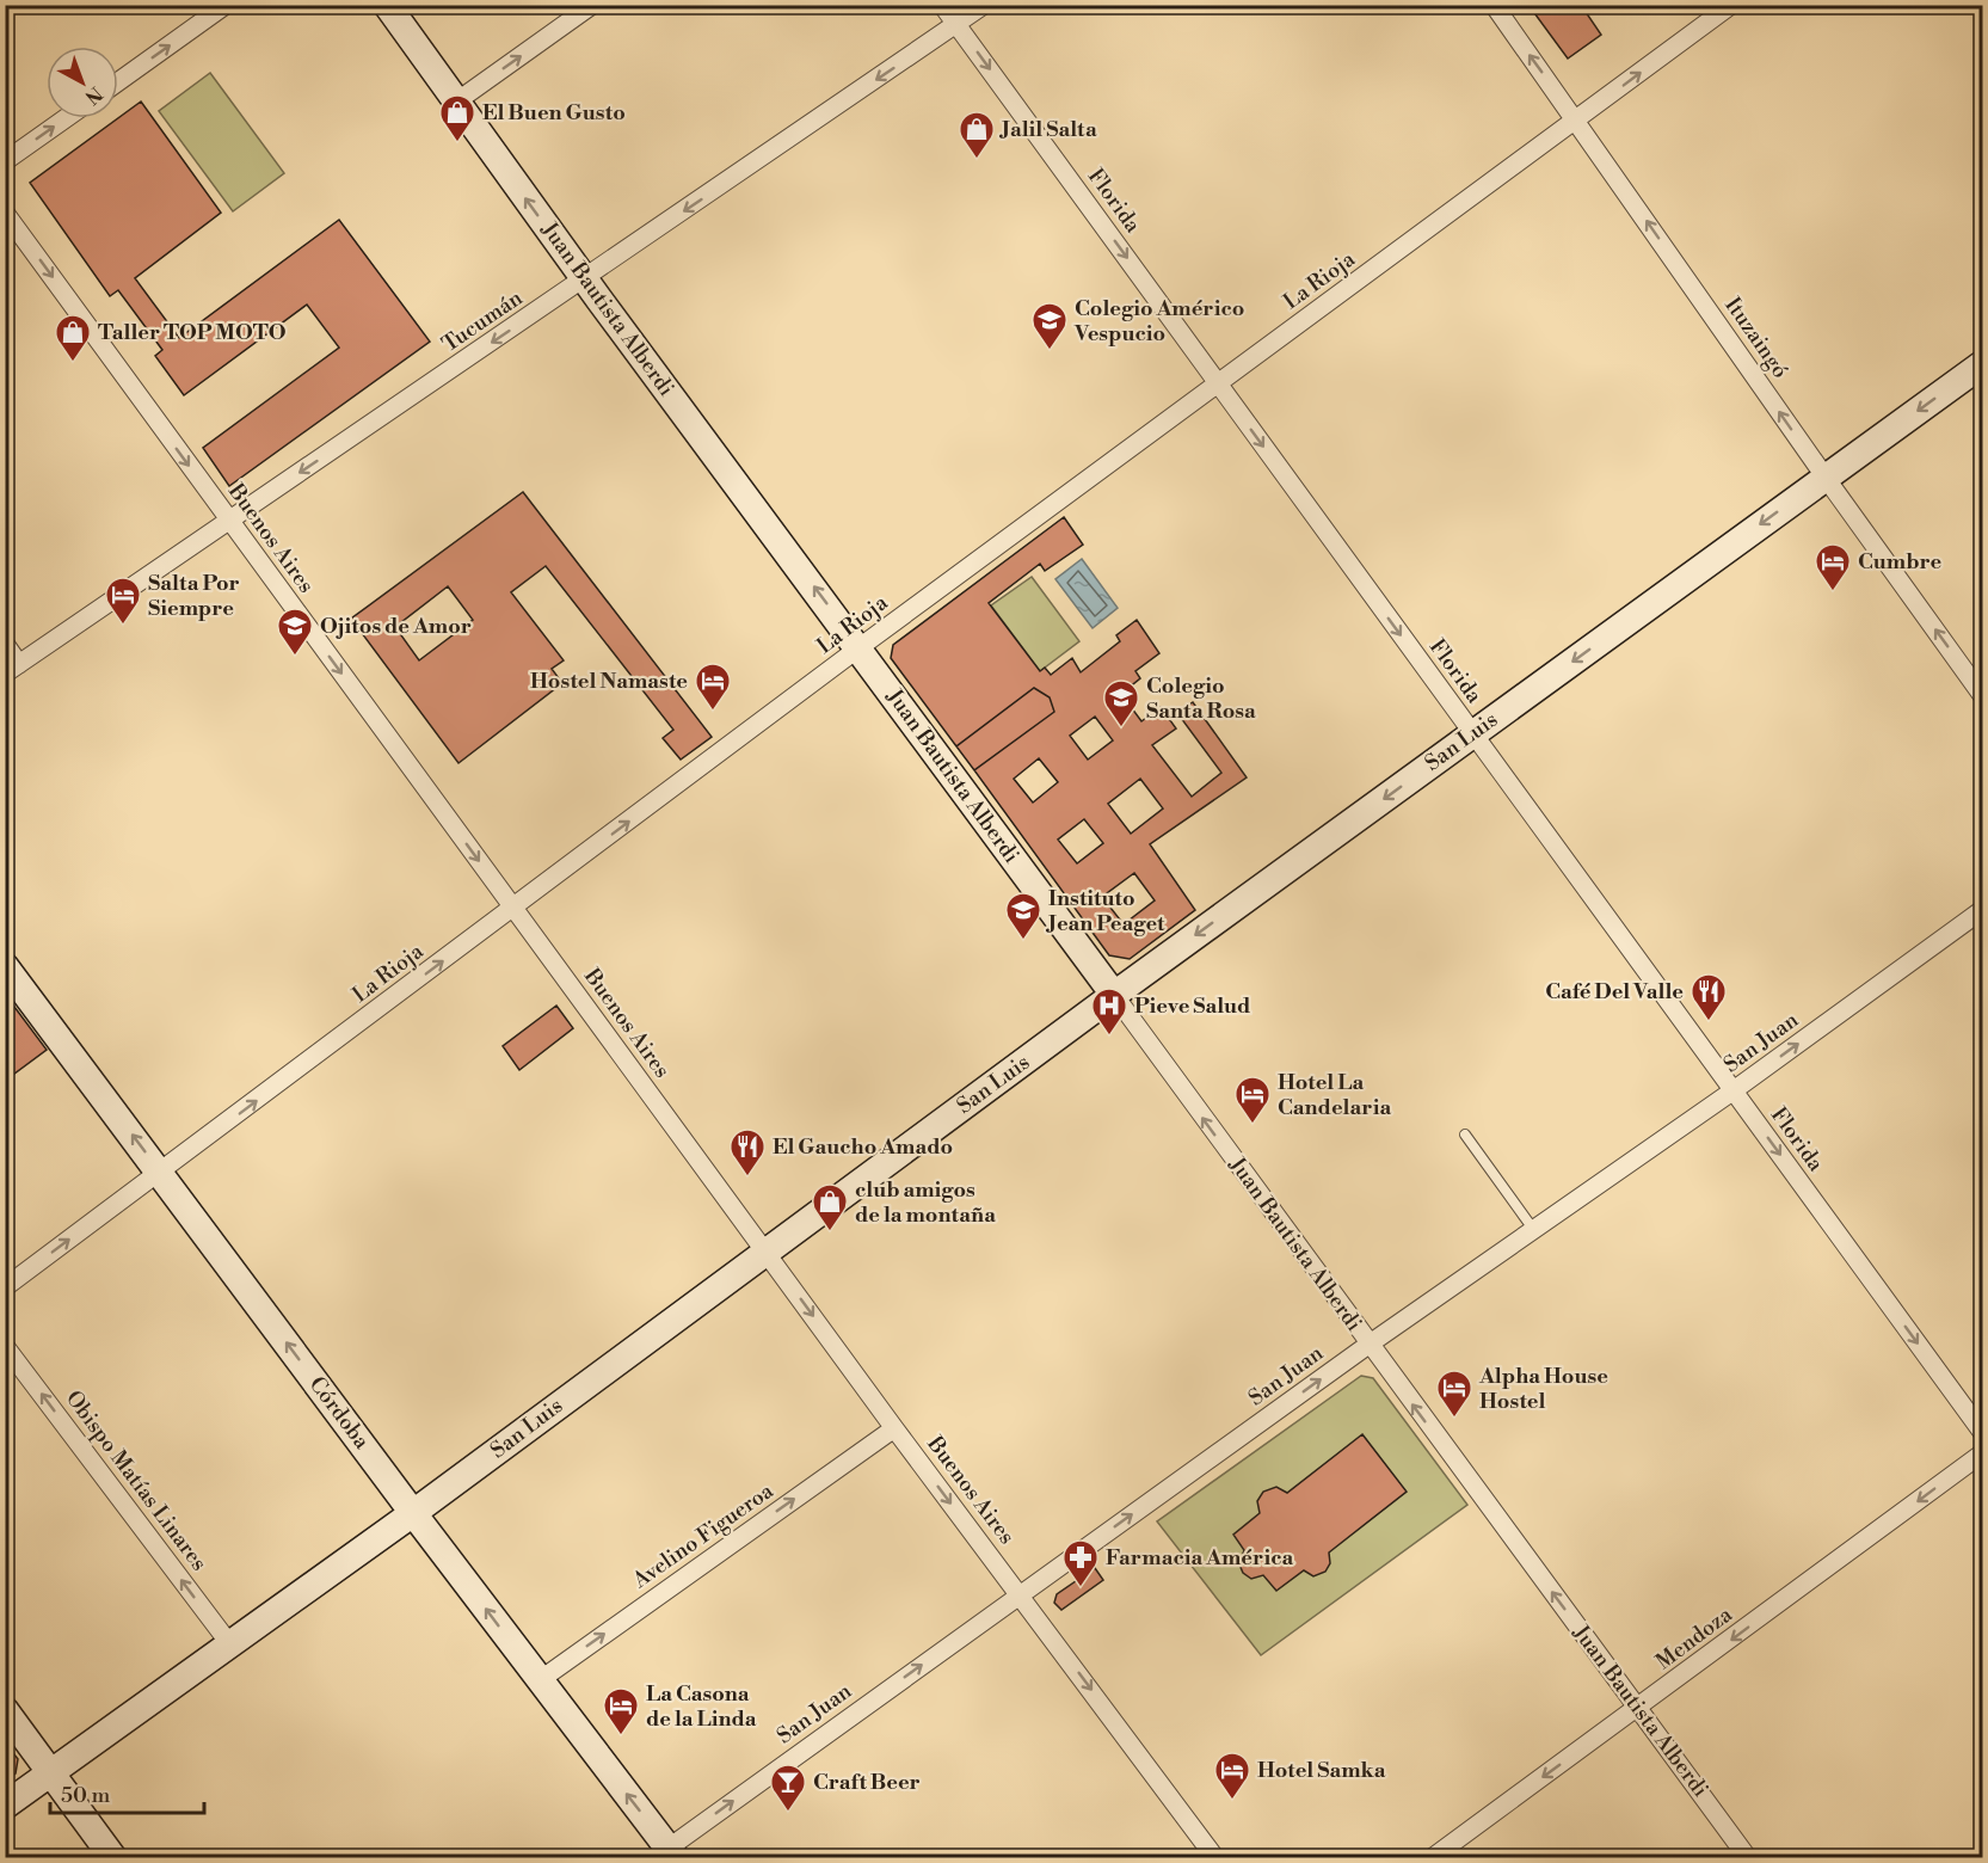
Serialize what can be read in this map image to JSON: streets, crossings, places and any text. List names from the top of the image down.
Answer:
{
  "streets": {
    "street": [
      "Florida",
      "La Rioja",
      "Juan Bautista Alberdi",
      "Tucumán",
      "Ituzaingó",
      "Buenos Aires",
      "San Luis",
      "San Juan",
      "Córdoba",
      "Obispo Matías Linares",
      "Avelino Figueroa",
      "Mendoza"
    ]
  },
  "crossings": [
    ["Florida", "La Rioja"],
    ["Florida", "Tucumán"],
    ["Florida", "San Luis"],
    ["Florida", "San Juan"],
    ["La Rioja", "Juan Bautista Alberdi"],
    ["La Rioja", "Ituzaingó"],
    ["La Rioja", "Buenos Aires"],
    ["La Rioja", "Córdoba"],
    ["Juan Bautista Alberdi", "Tucumán"],
    ["Juan Bautista Alberdi", "San Luis"],
    ["Juan Bautista Alberdi", "San Juan"],
    ["Juan Bautista Alberdi", "Mendoza"],
    ["Tucumán", "Buenos Aires"],
    ["Ituzaingó", "San Luis"],
    ["Buenos Aires", "San Luis"],
    ["Buenos Aires", "San Juan"],
    ["Buenos Aires", "Avelino Figueroa"],
    ["San Luis", "Córdoba"],
    ["San Luis", "Obispo Matías Linares"],
    ["San Juan", "Córdoba"],
    ["Córdoba", "Avelino Figueroa"]
  ],
  "one_way": [
    "Florida",
    "La Rioja",
    "Juan Bautista Alberdi",
    "Tucumán",
    "Ituzaingó",
    "Buenos Aires",
    "San Luis",
    "San Juan",
    "Córdoba",
    "Obispo Matías Linares",
    "Avelino Figueroa",
    "Mendoza"
  ],
  "places": {
    "shop": [
      "El Buen Gusto",
      "Jalil Salta",
      "Taller TOP MOTO",
      "club amigos de la montaña"
    ],
    "school or university": [
      "Colegio Américo Vespucio",
      "Ojitos de Amor",
      "Colegio Santa Rosa",
      "Instituto Jean Peaget"
    ],
    "hotel": [
      "Cumbre",
      "Salta Por Siempre",
      "Hostel Namaste",
      "Hotel La Candelaria",
      "Alpha House Hostel",
      "La Casona de la Linda",
      "Hotel Samka"
    ],
    "restaurant": ["Café Del Valle", "El Gaucho Amado"],
    "hospital": ["Pieve Salud"],
    "pharmacy": ["Farmacia América"],
    "bar": ["Craft Beer"]
  },
  "scale_bar": "50 m",
  "north": "bottom right"
}
